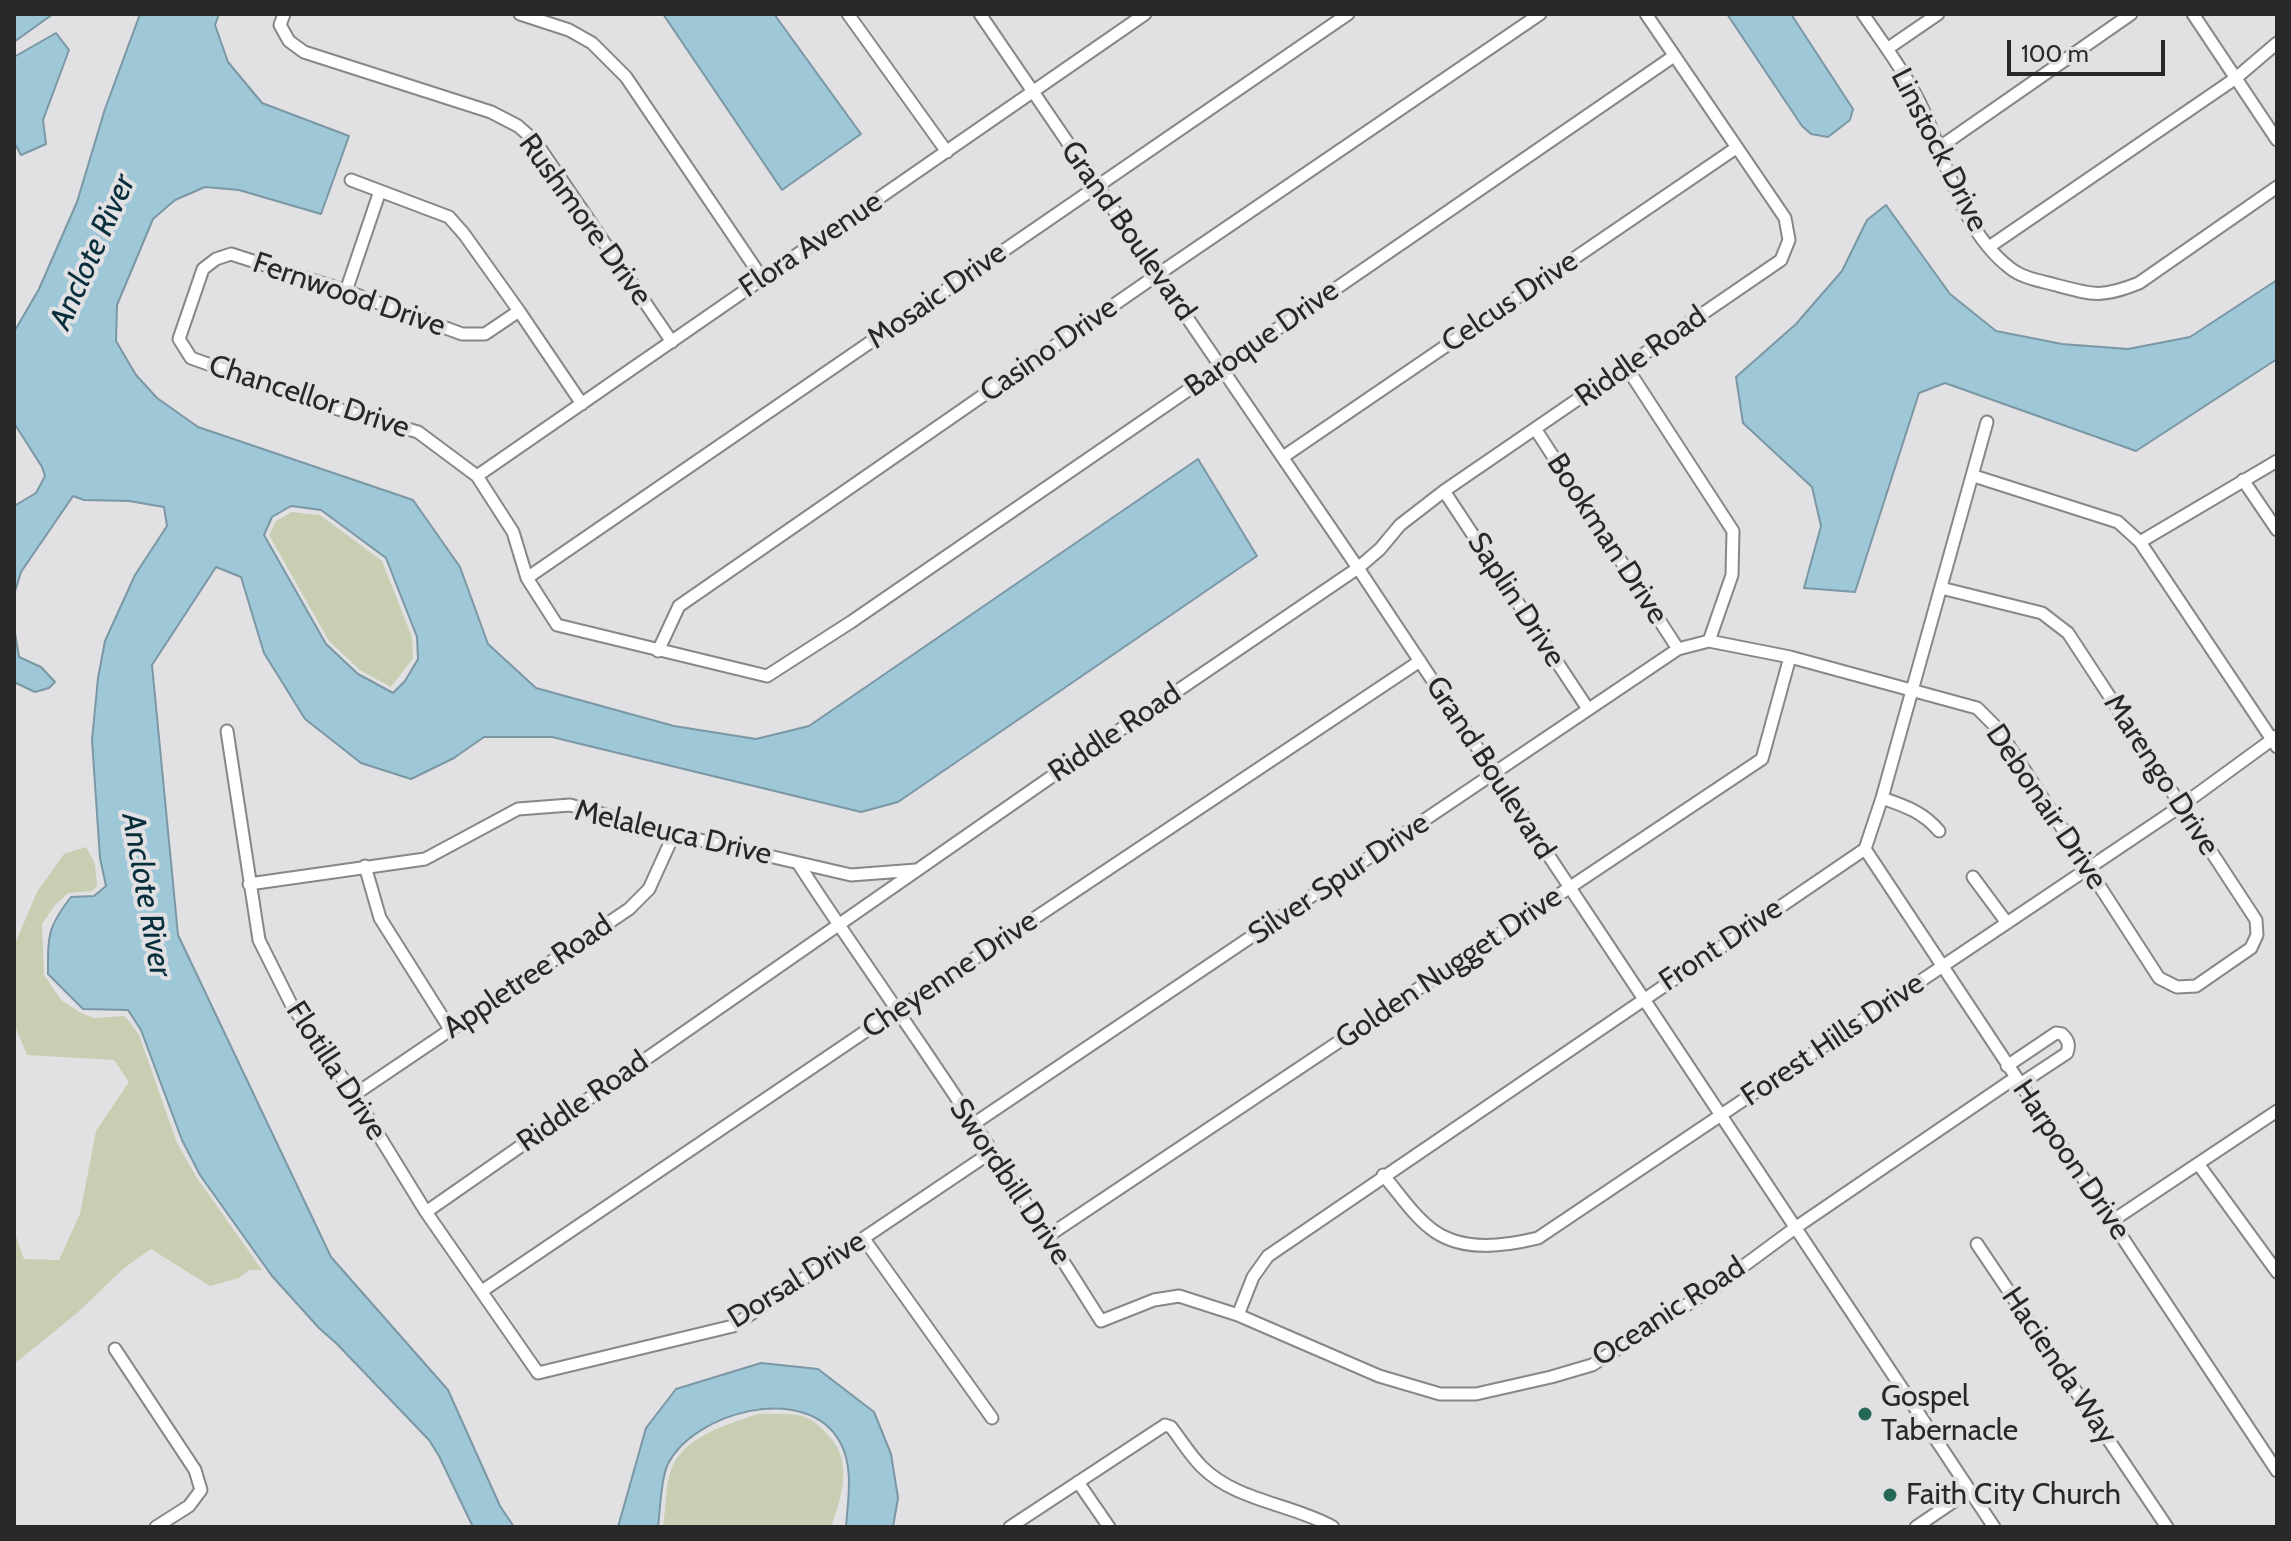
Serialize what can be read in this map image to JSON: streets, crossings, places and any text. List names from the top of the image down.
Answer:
{
  "streets": {
    "street": [
      "Linstock Drive",
      "Rushmore Drive",
      "Grand Boulevard",
      "Flora Avenue",
      "Fernwood Drive",
      "Mosaic Drive",
      "Celcus Drive",
      "Baroque Drive",
      "Casino Drive",
      "Riddle Road",
      "Chancellor Drive",
      "Bookman Drive",
      "Saplin Drive",
      "Marengo Drive",
      "Debonair Drive",
      "Melaleuca Drive",
      "Silver Spur Drive",
      "Front Drive",
      "Golden Nugget Drive",
      "Cheyenne Drive",
      "Appletree Road",
      "Forest Hills Drive",
      "Flotilla Drive",
      "Harpoon Drive",
      "Swordbill Drive",
      "Dorsal Drive",
      "Oceanic Road",
      "Hacienda Way"
    ]
  },
  "crossings": [
    ["Rushmore Drive", "Flora Avenue"],
    ["Grand Boulevard", "Flora Avenue"],
    ["Grand Boulevard", "Mosaic Drive"],
    ["Grand Boulevard", "Celcus Drive"],
    ["Grand Boulevard", "Baroque Drive"],
    ["Grand Boulevard", "Casino Drive"],
    ["Grand Boulevard", "Riddle Road"],
    ["Grand Boulevard", "Silver Spur Drive"],
    ["Grand Boulevard", "Front Drive"],
    ["Grand Boulevard", "Golden Nugget Drive"],
    ["Grand Boulevard", "Cheyenne Drive"],
    ["Grand Boulevard", "Forest Hills Drive"],
    ["Grand Boulevard", "Oceanic Road"],
    ["Flora Avenue", "Chancellor Drive"],
    ["Fernwood Drive", "Chancellor Drive"],
    ["Mosaic Drive", "Chancellor Drive"],
    ["Celcus Drive", "Riddle Road"],
    ["Baroque Drive", "Chancellor Drive"],
    ["Casino Drive", "Chancellor Drive"],
    ["Riddle Road", "Bookman Drive"],
    ["Riddle Road", "Saplin Drive"],
    ["Riddle Road", "Melaleuca Drive"],
    ["Riddle Road", "Flotilla Drive"],
    ["Riddle Road", "Swordbill Drive"],
    ["Bookman Drive", "Silver Spur Drive"],
    ["Saplin Drive", "Silver Spur Drive"],
    ["Marengo Drive", "Debonair Drive"],
    ["Marengo Drive", "Forest Hills Drive"],
    ["Debonair Drive", "Silver Spur Drive"],
    ["Debonair Drive", "Golden Nugget Drive"],
    ["Debonair Drive", "Forest Hills Drive"],
    ["Melaleuca Drive", "Appletree Road"],
    ["Melaleuca Drive", "Flotilla Drive"],
    ["Melaleuca Drive", "Swordbill Drive"],
    ["Silver Spur Drive", "Swordbill Drive"],
    ["Front Drive", "Forest Hills Drive"],
    ["Front Drive", "Harpoon Drive"],
    ["Front Drive", "Swordbill Drive"],
    ["Front Drive", "Oceanic Road"],
    ["Golden Nugget Drive", "Swordbill Drive"],
    ["Cheyenne Drive", "Flotilla Drive"],
    ["Cheyenne Drive", "Swordbill Drive"],
    ["Appletree Road", "Flotilla Drive"],
    ["Forest Hills Drive", "Harpoon Drive"],
    ["Flotilla Drive", "Dorsal Drive"],
    ["Harpoon Drive", "Oceanic Road"],
    ["Swordbill Drive", "Dorsal Drive"],
    ["Swordbill Drive", "Oceanic Road"]
  ],
  "water": ["Anclote River"],
  "places": ["Gospel Tabernacle", "Faith City Church"],
  "scale_bar": "100 m"
}
